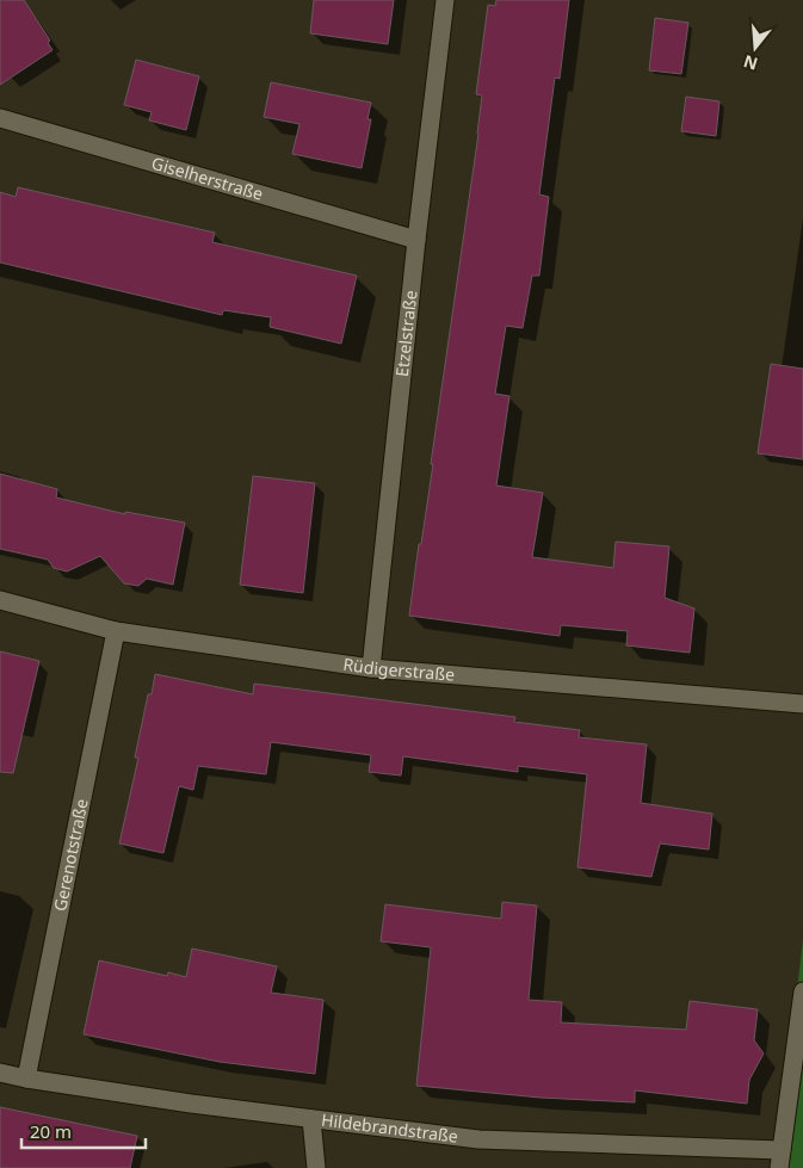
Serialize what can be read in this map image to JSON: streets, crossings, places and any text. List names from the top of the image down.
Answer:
{
  "streets": {
    "street": [
      "Giselherstraße",
      "Etzelstraße",
      "Rüdigerstraße",
      "Gerenotstraße",
      "Hildebrandstraße"
    ]
  },
  "crossings": [
    ["Giselherstraße", "Etzelstraße"],
    ["Etzelstraße", "Rüdigerstraße"],
    ["Rüdigerstraße", "Gerenotstraße"],
    ["Gerenotstraße", "Hildebrandstraße"]
  ],
  "scale_bar": "20 m",
  "north": "bottom"
}
